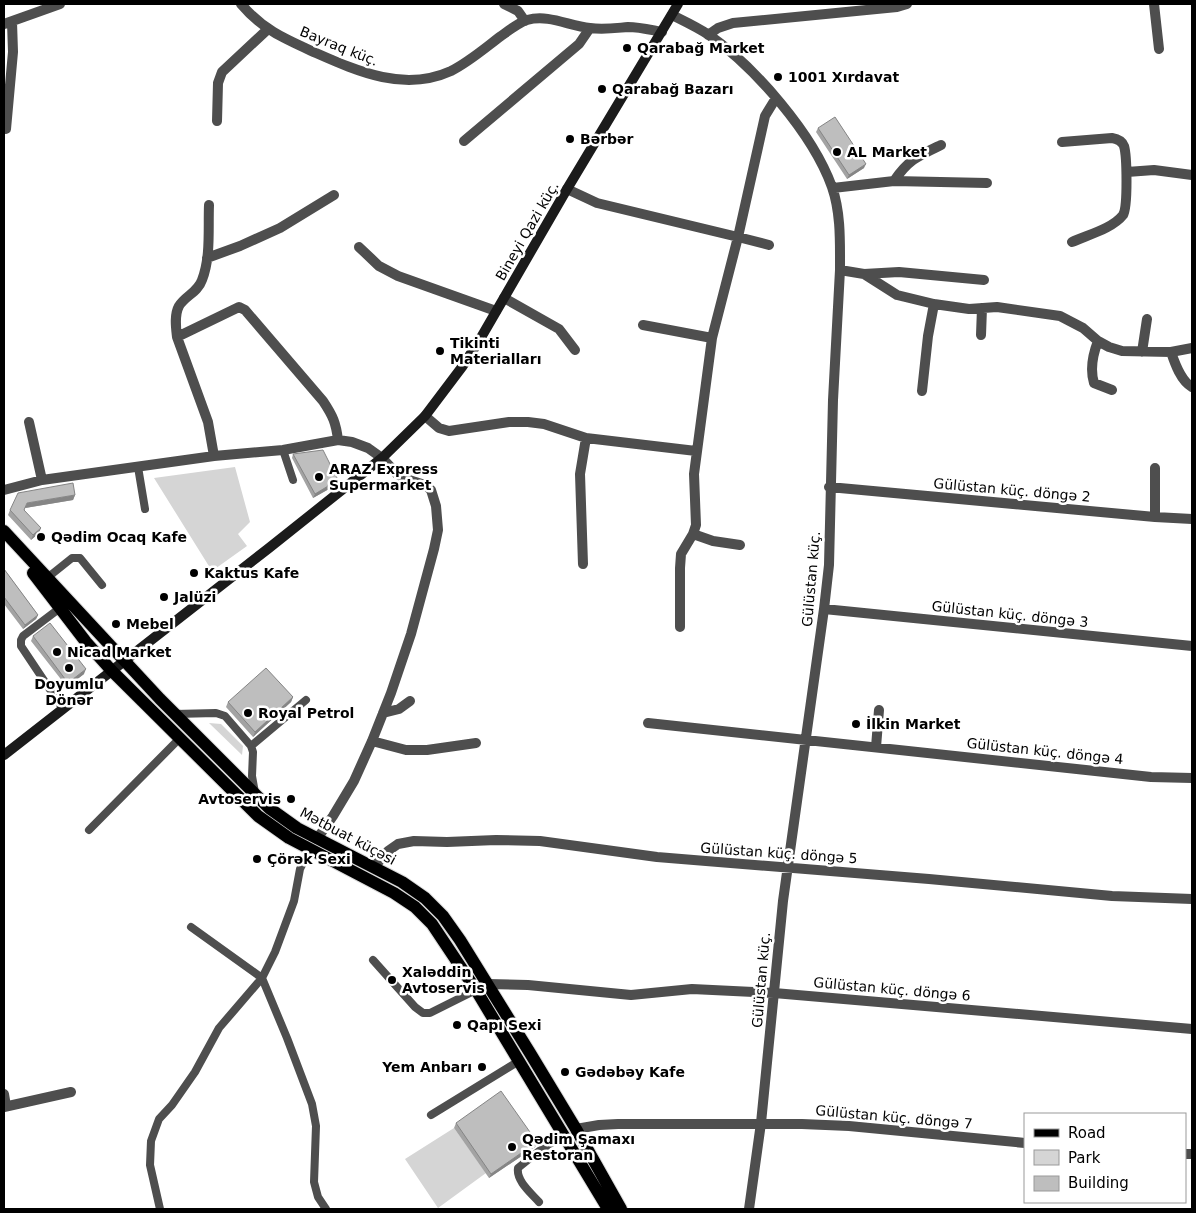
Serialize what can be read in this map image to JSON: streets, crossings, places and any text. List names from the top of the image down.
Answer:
{
  "streets": {
    "main road": ["Bineyi Qazi küç.", "Mətbuat küçəsi"],
    "street": [
      "Bayraq küç.",
      "Gülüstan küç. döngə 2",
      "Gülüstan küç.",
      "Gülüstan küç. döngə 3",
      "Gülüstan küç. döngə 4",
      "Gülüstan küç. döngə 5",
      "Gülüstan küç. döngə 6",
      "Gülüstan küç. döngə 7"
    ]
  },
  "crossings": [
    ["Bayraq küç.", "Bineyi Qazi küç."],
    ["Bineyi Qazi küç.", "Gülüstan küç."],
    ["Bineyi Qazi küç.", "Mətbuat küçəsi"],
    ["Gülüstan küç. döngə 2", "Gülüstan küç."],
    ["Gülüstan küç.", "Gülüstan küç. döngə 3"],
    ["Gülüstan küç.", "Gülüstan küç. döngə 4"],
    ["Gülüstan küç.", "Gülüstan küç. döngə 5"],
    ["Gülüstan küç.", "Gülüstan küç. döngə 6"],
    ["Gülüstan küç.", "Gülüstan küç. döngə 7"],
    ["Mətbuat küçəsi", "Gülüstan küç. döngə 5"],
    ["Mətbuat küçəsi", "Gülüstan küç. döngə 6"],
    ["Mətbuat küçəsi", "Gülüstan küç. döngə 7"]
  ],
  "places": [
    "Qarabağ Market",
    "1001 Xırdavat",
    "Qarabağ Bazarı",
    "Bərbər",
    "AL Market",
    "Tikinti Materialları",
    "ARAZ Express Supermarket",
    "Qədim Ocaq Kafe",
    "Kaktus Kafe",
    "Jalüzi",
    "Mebel",
    "Nicad Market",
    "Doyumlu Dönər",
    "Royal Petrol",
    "İlkin Market",
    "Avtoservis",
    "Çörək Sexi",
    "Xaləddin Avtoservis",
    "Qapı Sexi",
    "Yem Anbarı",
    "Gədəbəy Kafe",
    "Qədim Şamaxı Restoran"
  ],
  "legend": ["Road", "Park", "Building"]
}
